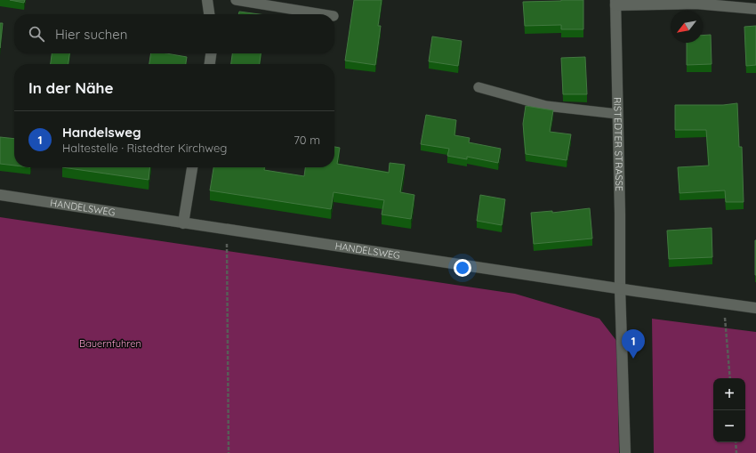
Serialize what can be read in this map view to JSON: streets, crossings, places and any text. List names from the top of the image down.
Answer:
{
  "streets": {
    "street": ["RISTEDTER STRASSE", "HANDELSWEG"]
  },
  "crossings": [
    ["RISTEDTER STRASSE", "HANDELSWEG"]
  ],
  "parks": ["Bauernfuhren"],
  "north": "bottom left",
  "page": {
    "search": "Hier suchen",
    "heading": "In der Nähe",
    "list": [
      {
        "mark": "1",
        "name": "Handelsweg",
        "note": "Haltestelle · Ristedter Kirchweg",
        "value": "70 m"
      }
    ],
    "pins": "1",
    "map_buttons": ["+", "−"]
  }
}
